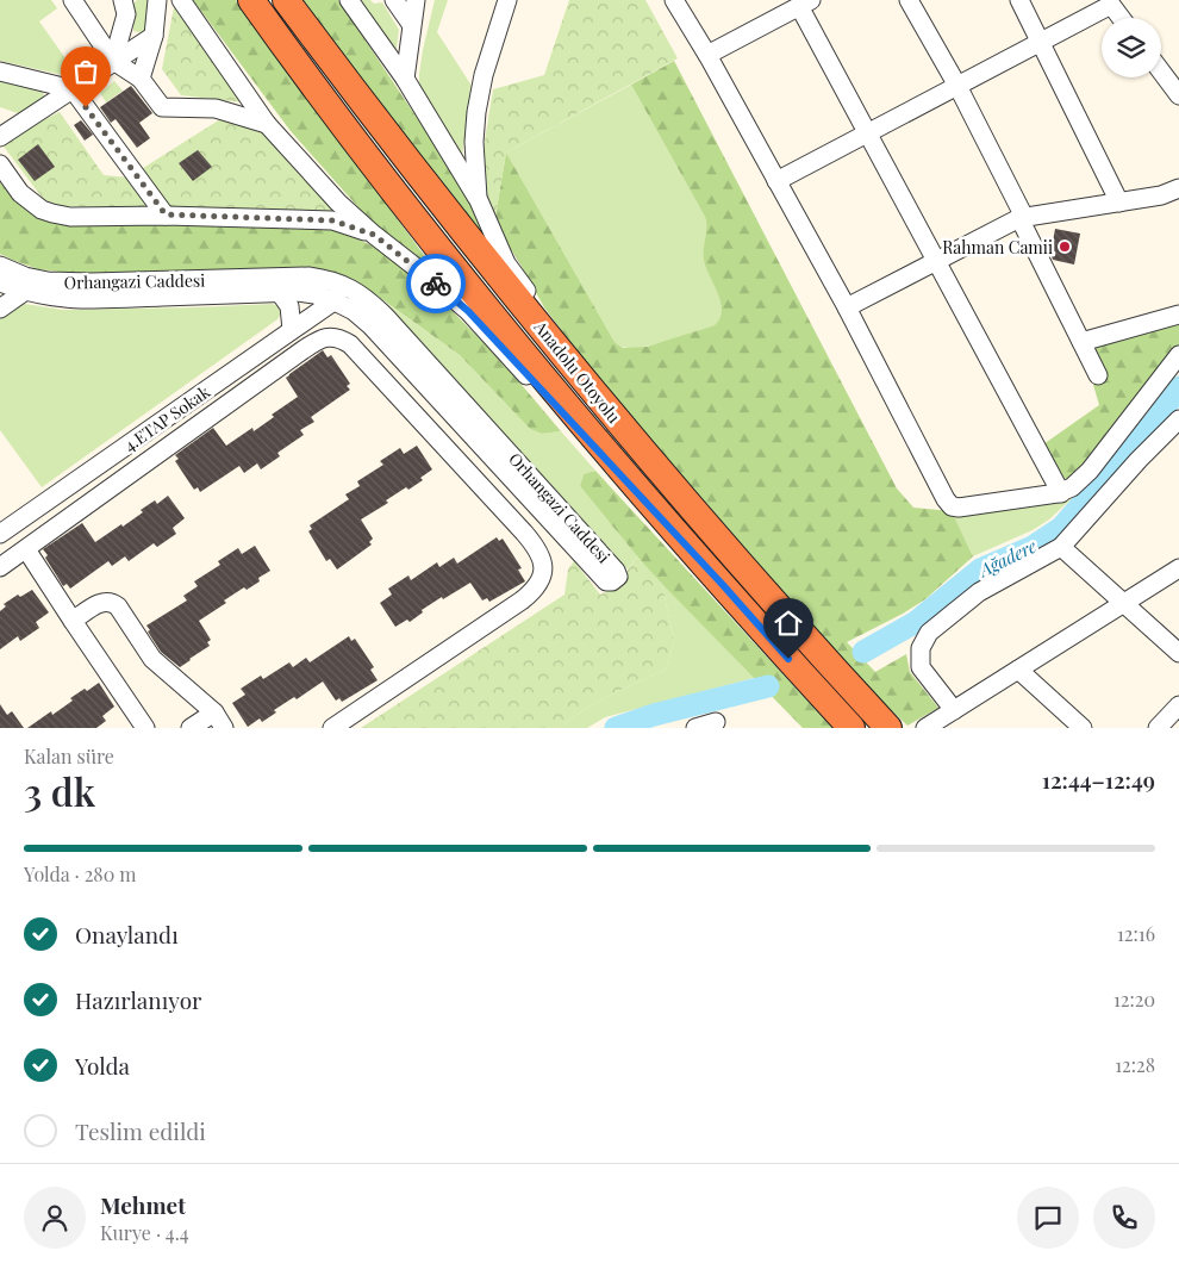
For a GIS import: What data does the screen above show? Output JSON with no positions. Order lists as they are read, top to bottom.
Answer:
{
  "streets": {
    "highway": ["Anadolu Otoyolu"],
    "street": ["Orhangazi Caddesi", "4.ETAP Sokak"]
  },
  "crossings": [
    ["Orhangazi Caddesi", "4.ETAP Sokak"]
  ],
  "water": ["Ağadere"],
  "places": ["Rahman Camii"],
  "page": {
    "heading": ["3 dk", "Kalan süre", "12:44–12:49"],
    "panel": ["Mehmet", "Kurye · 4.4"],
    "bar": "Yolda · 280 m",
    "list": [
      ["Onaylandı", "12:16"],
      ["Hazırlanıyor", "12:20"],
      ["Yolda", "12:28"],
      "Teslim edildi"
    ]
  }
}
